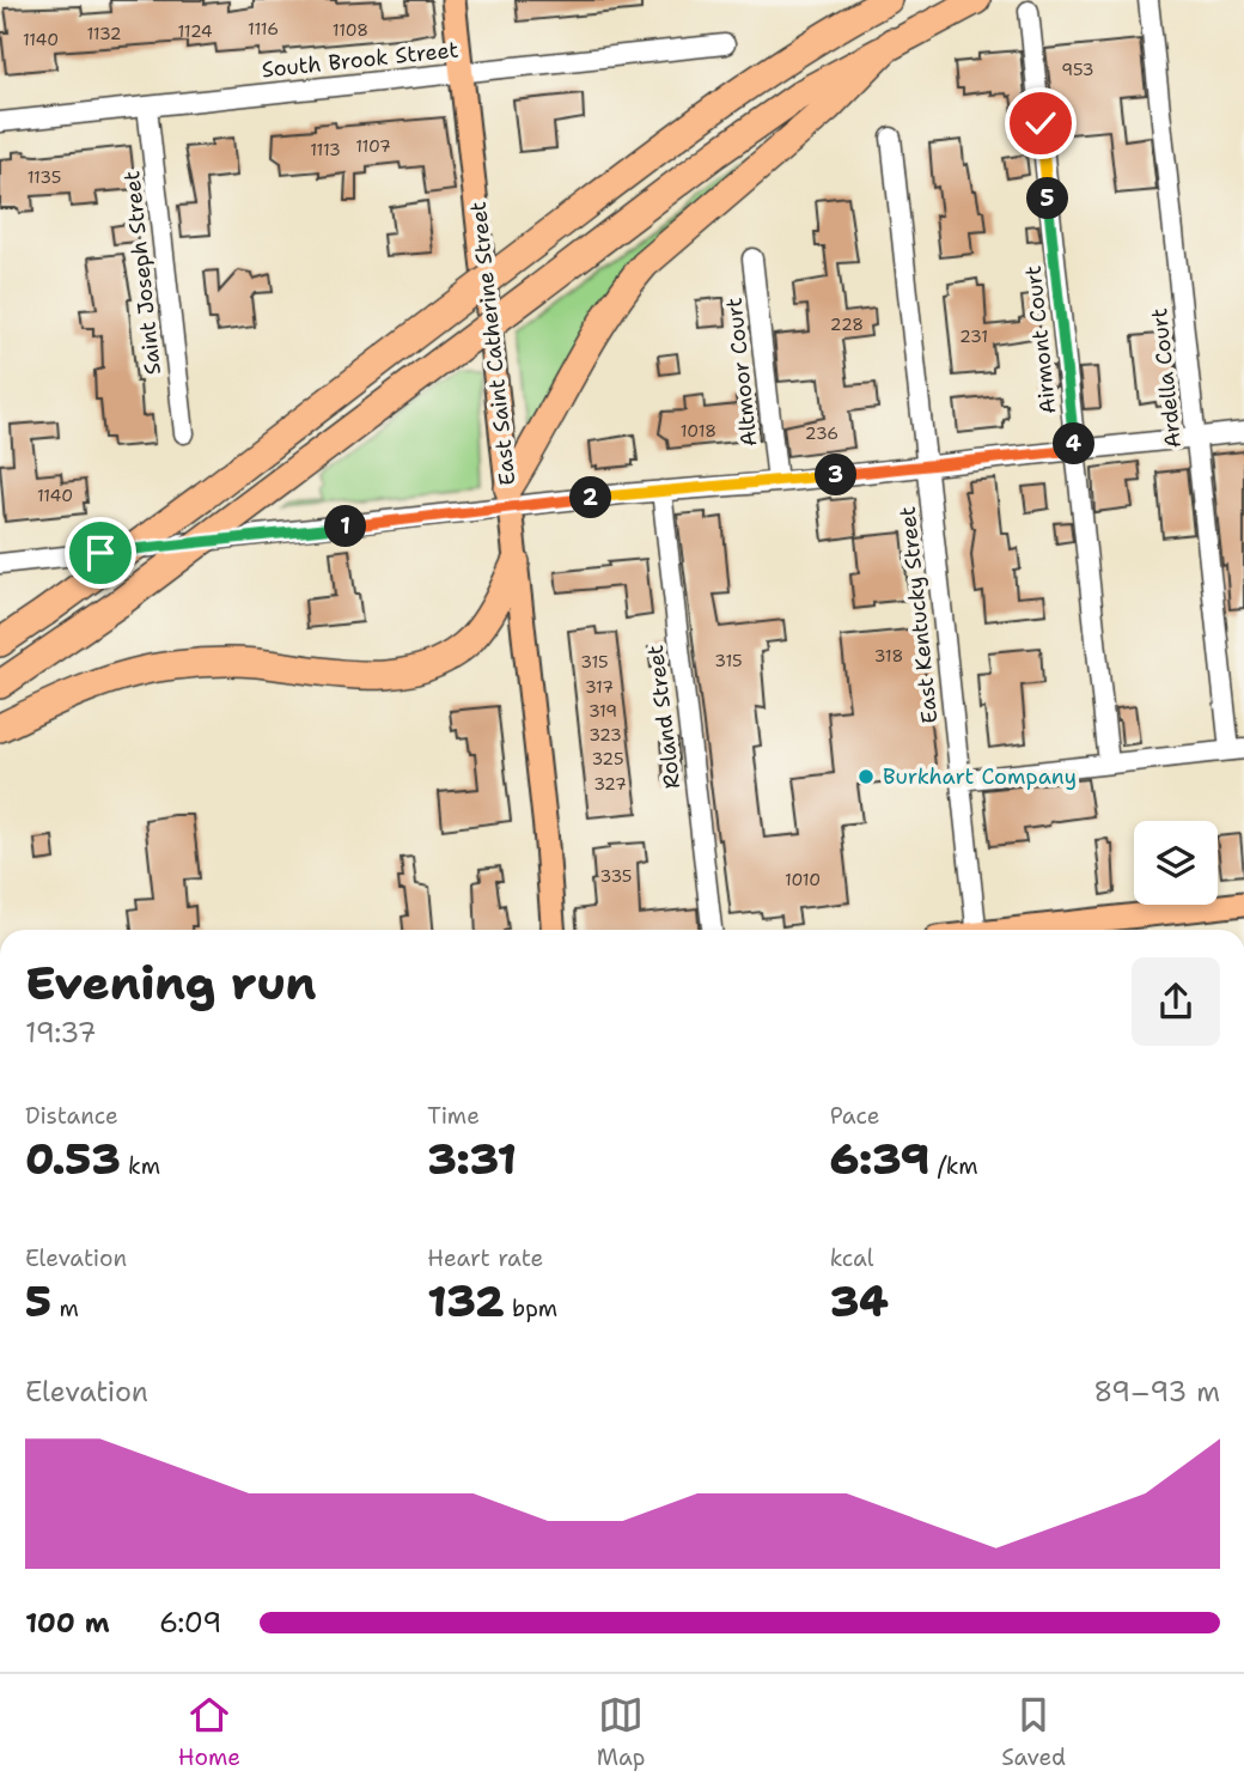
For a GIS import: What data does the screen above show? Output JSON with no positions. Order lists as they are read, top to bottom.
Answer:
{
  "streets": {
    "main road": ["East Saint Catherine Street"],
    "street": [
      "South Brook Street",
      "Saint Joseph Street",
      "Airmont Court",
      "Altmoor Court",
      "Ardella Court",
      "East Kentucky Street",
      "Roland Street"
    ]
  },
  "crossings": [
    ["South Brook Street", "Saint Joseph Street"],
    ["South Brook Street", "East Saint Catherine Street"]
  ],
  "places": ["Burkhart Company"],
  "house_numbers": [
    "1116",
    "1108",
    "1124",
    "1132",
    "1140",
    "953",
    "1107",
    "1113",
    "1135",
    "228",
    "231",
    "1018",
    "236",
    "1140",
    "318",
    "315",
    "315",
    "317",
    "319",
    "323",
    "325",
    "327",
    "335",
    "1010"
  ],
  "page": {
    "pins": [
      "5",
      "4",
      "3",
      "2",
      "1"
    ],
    "heading": ["Evening run", "19:37"],
    "stats": [
      ["Distance", "0.53 km"],
      ["Time", "3:31"],
      ["Pace", "6:39 /km"],
      ["Elevation", "5 m"],
      ["Heart rate", "132 bpm"],
      ["kcal", "34"]
    ],
    "chart": ["Elevation", "89–93 m"],
    "list": [
      {
        "name": "100 m",
        "note": "6:09"
      }
    ],
    "tabs": ["Home", "Map", "Saved"]
  }
}
